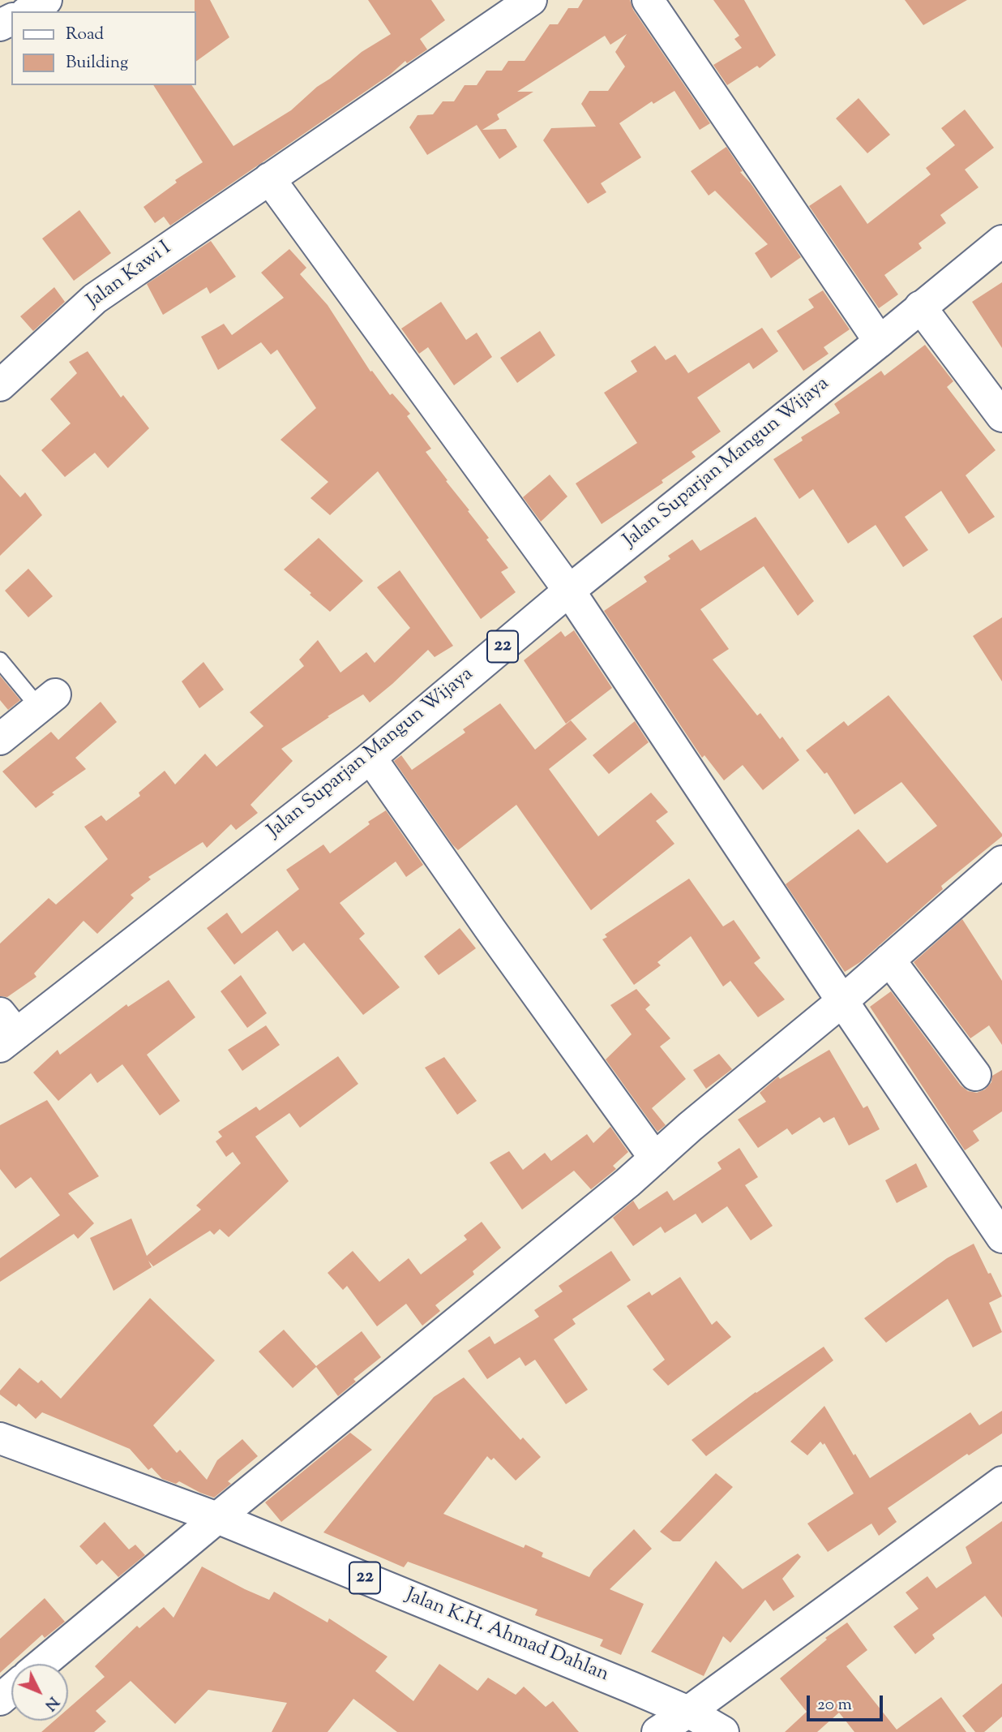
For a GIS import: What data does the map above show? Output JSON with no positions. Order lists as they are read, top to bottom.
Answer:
{
  "streets": {
    "main road": [
      "Jalan Kawi I",
      "Jalan Suparjan Mangun Wijaya",
      "22",
      "Jalan K.H. Ahmad Dahlan"
    ]
  },
  "legend": ["Road", "Building"],
  "scale_bar": "20 m",
  "north": "bottom right"
}
